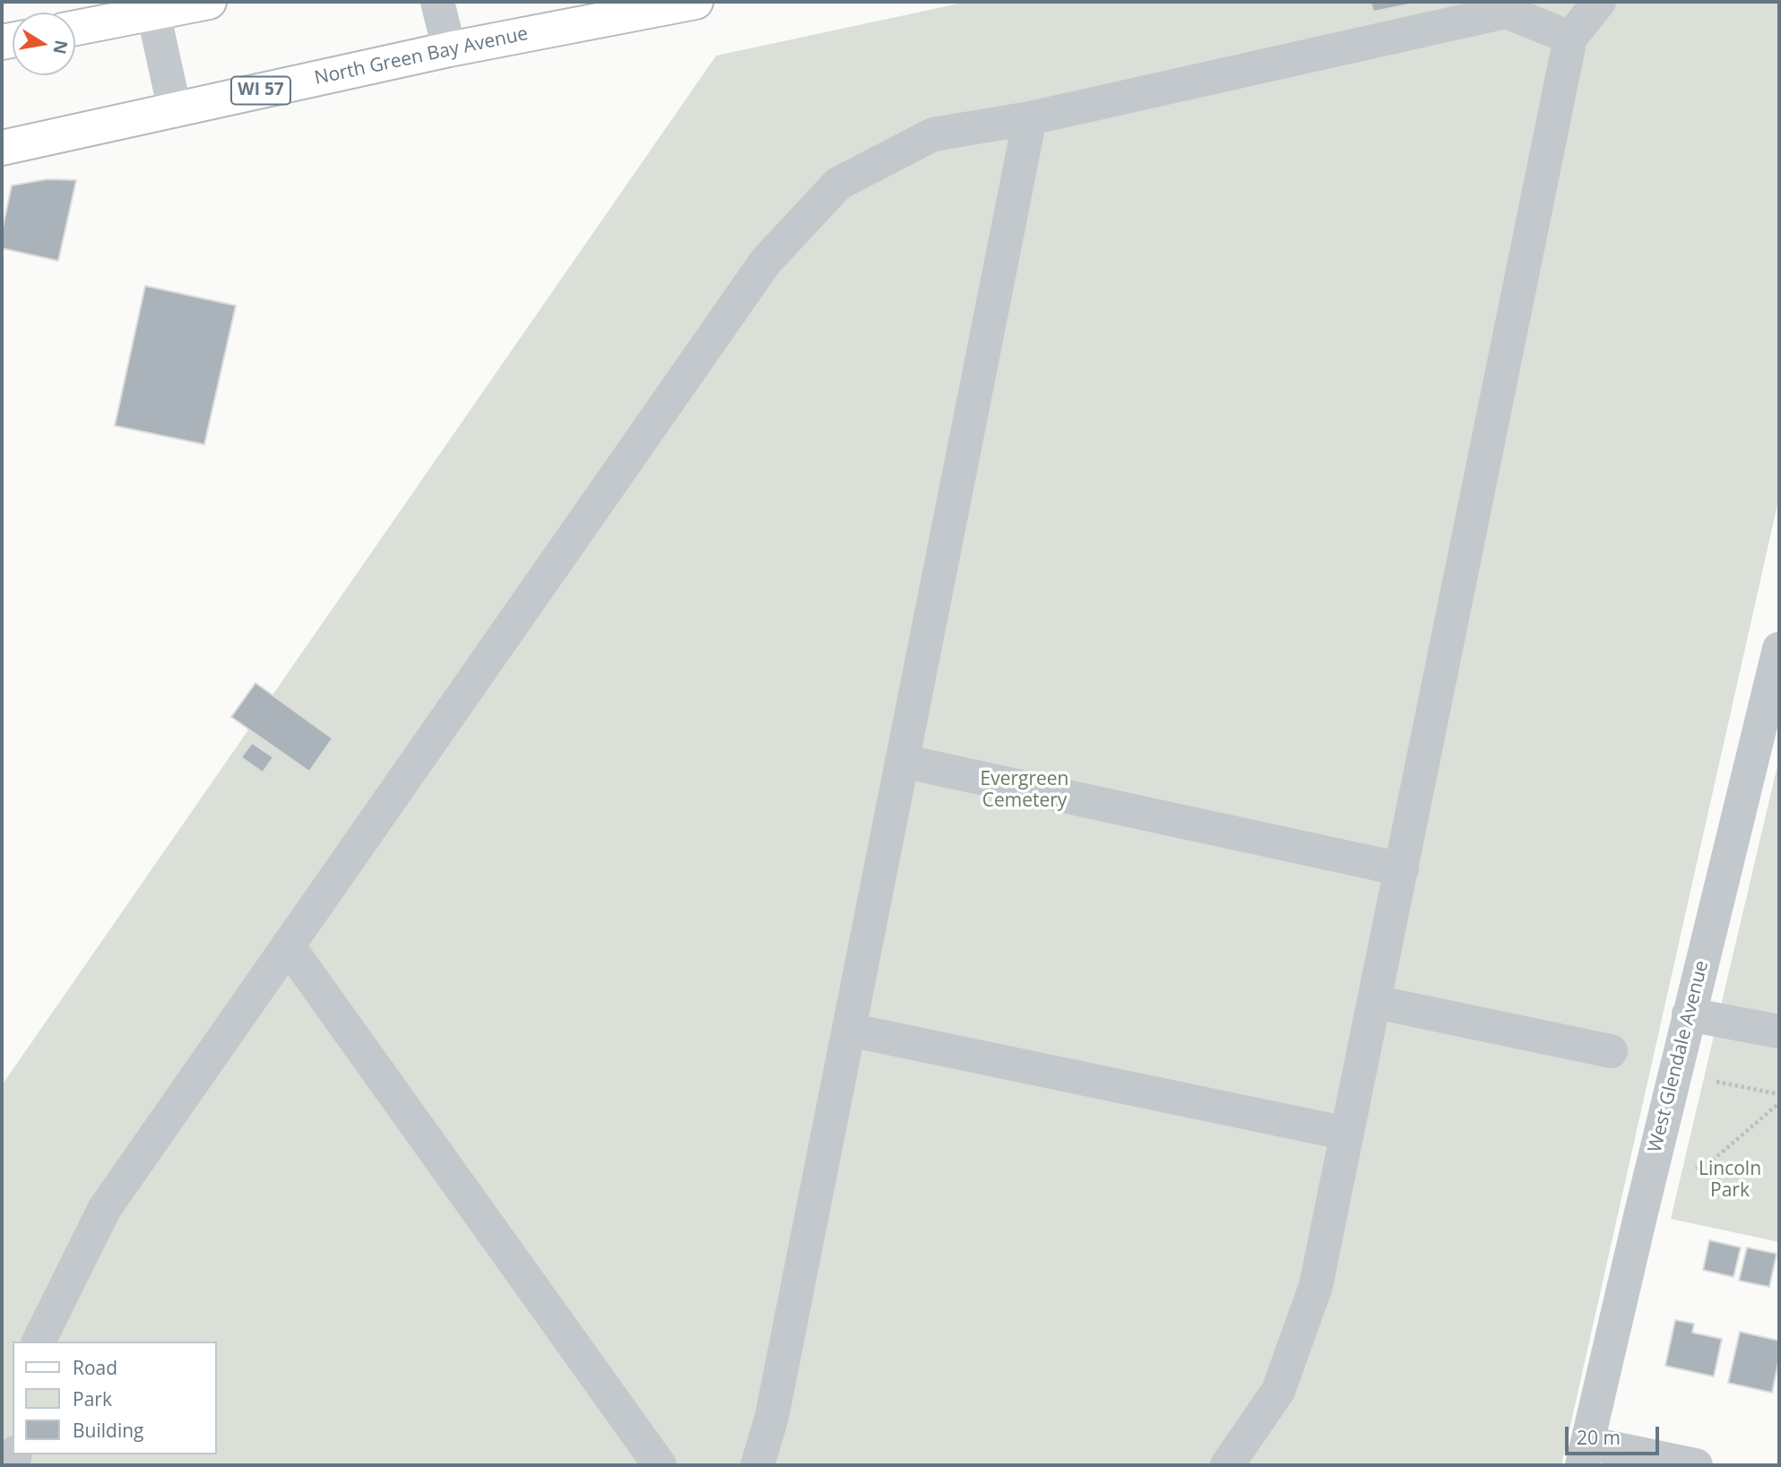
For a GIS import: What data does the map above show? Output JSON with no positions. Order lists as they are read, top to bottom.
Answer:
{
  "streets": {
    "main road": ["North Green Bay Avenue", "WI 57"],
    "street": ["West Glendale Avenue"]
  },
  "parks": ["Evergreen Cemetery", "Lincoln Park"],
  "legend": ["Road", "Park", "Building"],
  "scale_bar": "20 m",
  "north": "right"
}
